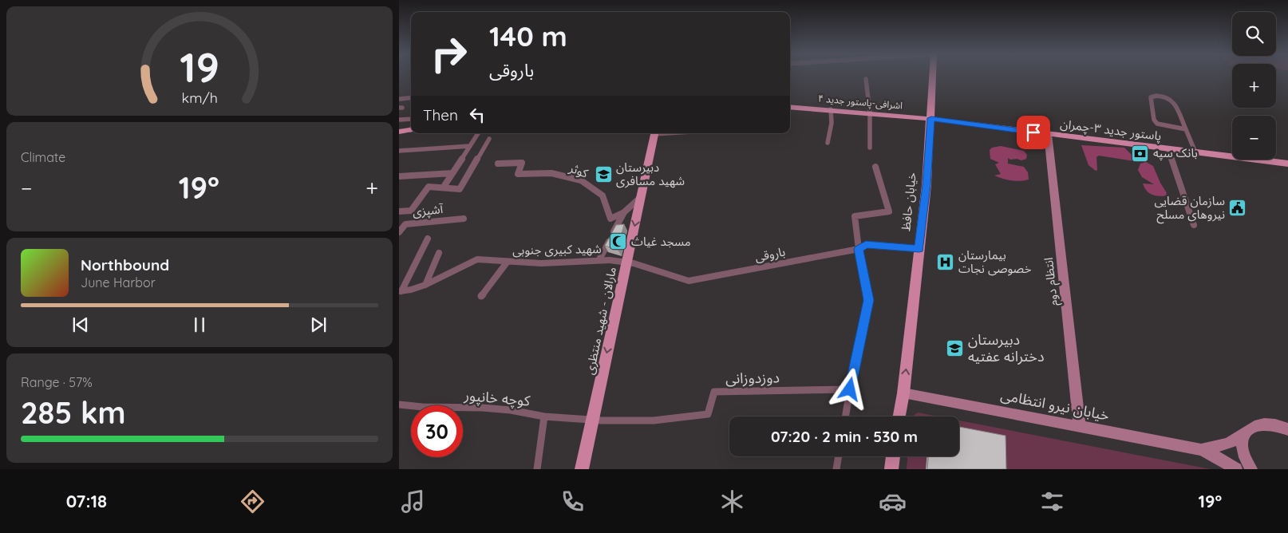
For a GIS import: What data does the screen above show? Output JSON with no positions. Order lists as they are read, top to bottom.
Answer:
{
  "streets": {
    "main road": [
      "اشرافی-پاستور جدید ۴",
      "پاستور جدید ۳-چمران",
      "خیابان حافظ",
      "مارالان - شهید منتظری"
    ],
    "street": [
      "کوثر",
      "آشپزی",
      "شهید کبیری جنوبی",
      "باروقی",
      "انتظام دوم",
      "دوزدوزانی",
      "کوچه خانپور",
      "خیابان نیرو انتظامی"
    ]
  },
  "crossings": [
    ["اشرافی-پاستور جدید ۴", "پاستور جدید ۳-چمران"],
    ["اشرافی-پاستور جدید ۴", "خیابان حافظ"],
    ["پاستور جدید ۳-چمران", "خیابان حافظ"],
    ["پاستور جدید ۳-چمران", "انتظام دوم"],
    ["خیابان حافظ", "باروقی"],
    ["خیابان حافظ", "خیابان نیرو انتظامی"],
    ["شهید کبیری جنوبی", "باروقی"],
    ["شهید کبیری جنوبی", "مارالان - شهید منتظری"],
    ["باروقی", "مارالان - شهید منتظری"],
    ["انتظام دوم", "خیابان نیرو انتظامی"],
    ["مارالان - شهید منتظری", "دوزدوزانی"],
    ["مارالان - شهید منتظری", "کوچه خانپور"],
    ["دوزدوزانی", "کوچه خانپور"]
  ],
  "one_way": ["خیابان حافظ", "مارالان - شهید منتظری"],
  "places": {
    "bank": ["بانک سپه"],
    "school or university": ["دبیرستان شهید مسافری", "دبیرستان دخترانه عفتیه"],
    "public building": ["سازمان قضایی نیروهای مسلح"],
    "mosque": ["مسجد غیاث"],
    "hospital": ["بیمارستان خصوصی نجات"]
  },
  "page": {
    "map_buttons": ["+", "−"],
    "turn": ["140 m", "باروقی"],
    "then": "Then",
    "tile": [
      "Climate",
      ["Range · 57%", "285 km"]
    ],
    "heat": ["−", "19°", "+"],
    "song": ["Northbound", "June Harbor"],
    "limit": "30",
    "trip": "07:20 · 2 min · 530 m",
    "tabs": ["07:18", "19°"],
    "gauge": ["19", "km/h"]
  }
}
